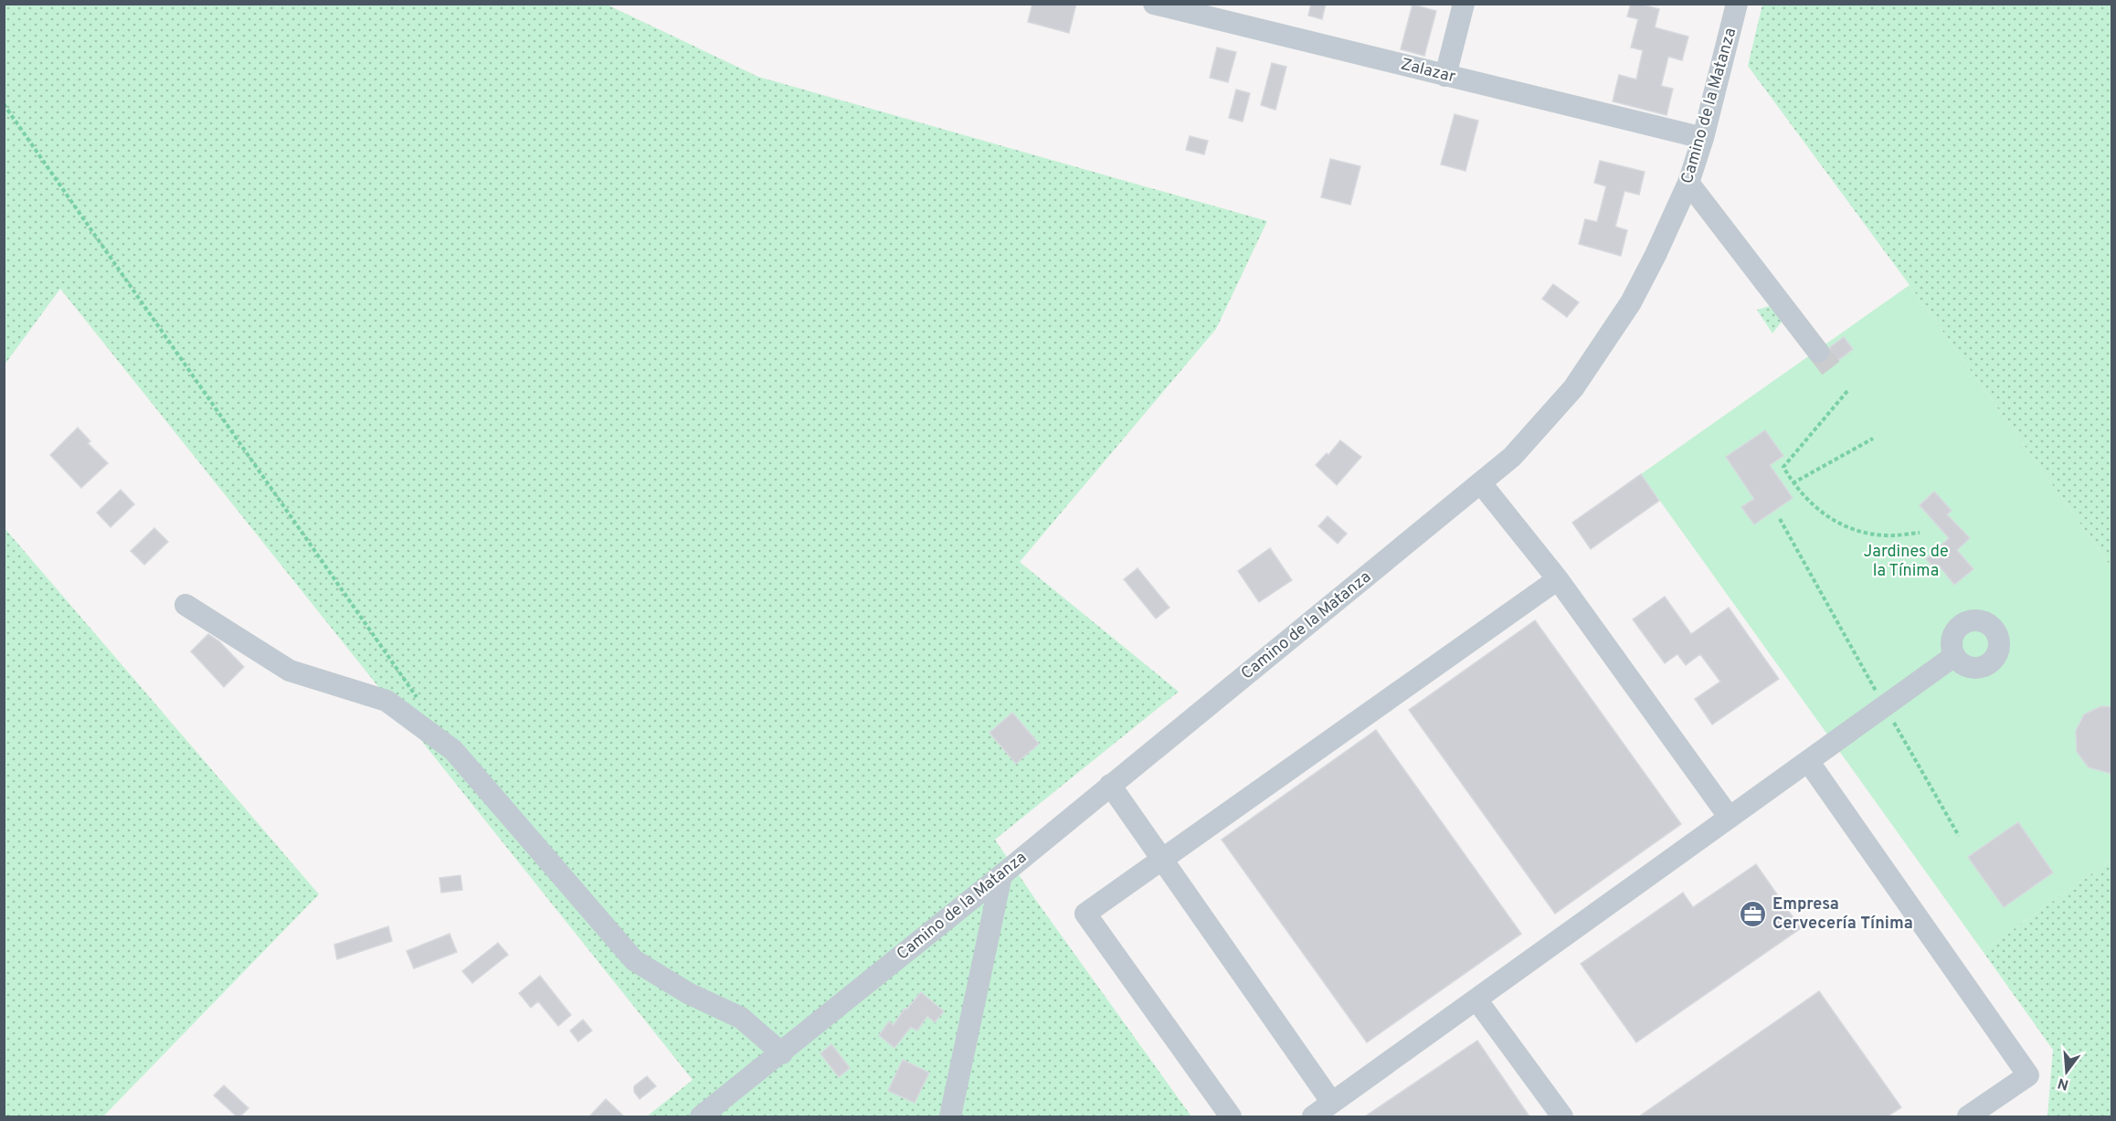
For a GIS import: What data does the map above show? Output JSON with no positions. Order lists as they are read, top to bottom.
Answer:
{
  "streets": {
    "street": ["Zalazar", "Camino de la Matanza"]
  },
  "crossings": [
    ["Zalazar", "Camino de la Matanza"]
  ],
  "parks": ["Jardines de la Tínima"],
  "places": {
    "office": ["Empresa Cervecería Tínima"]
  },
  "north": "bottom"
}
